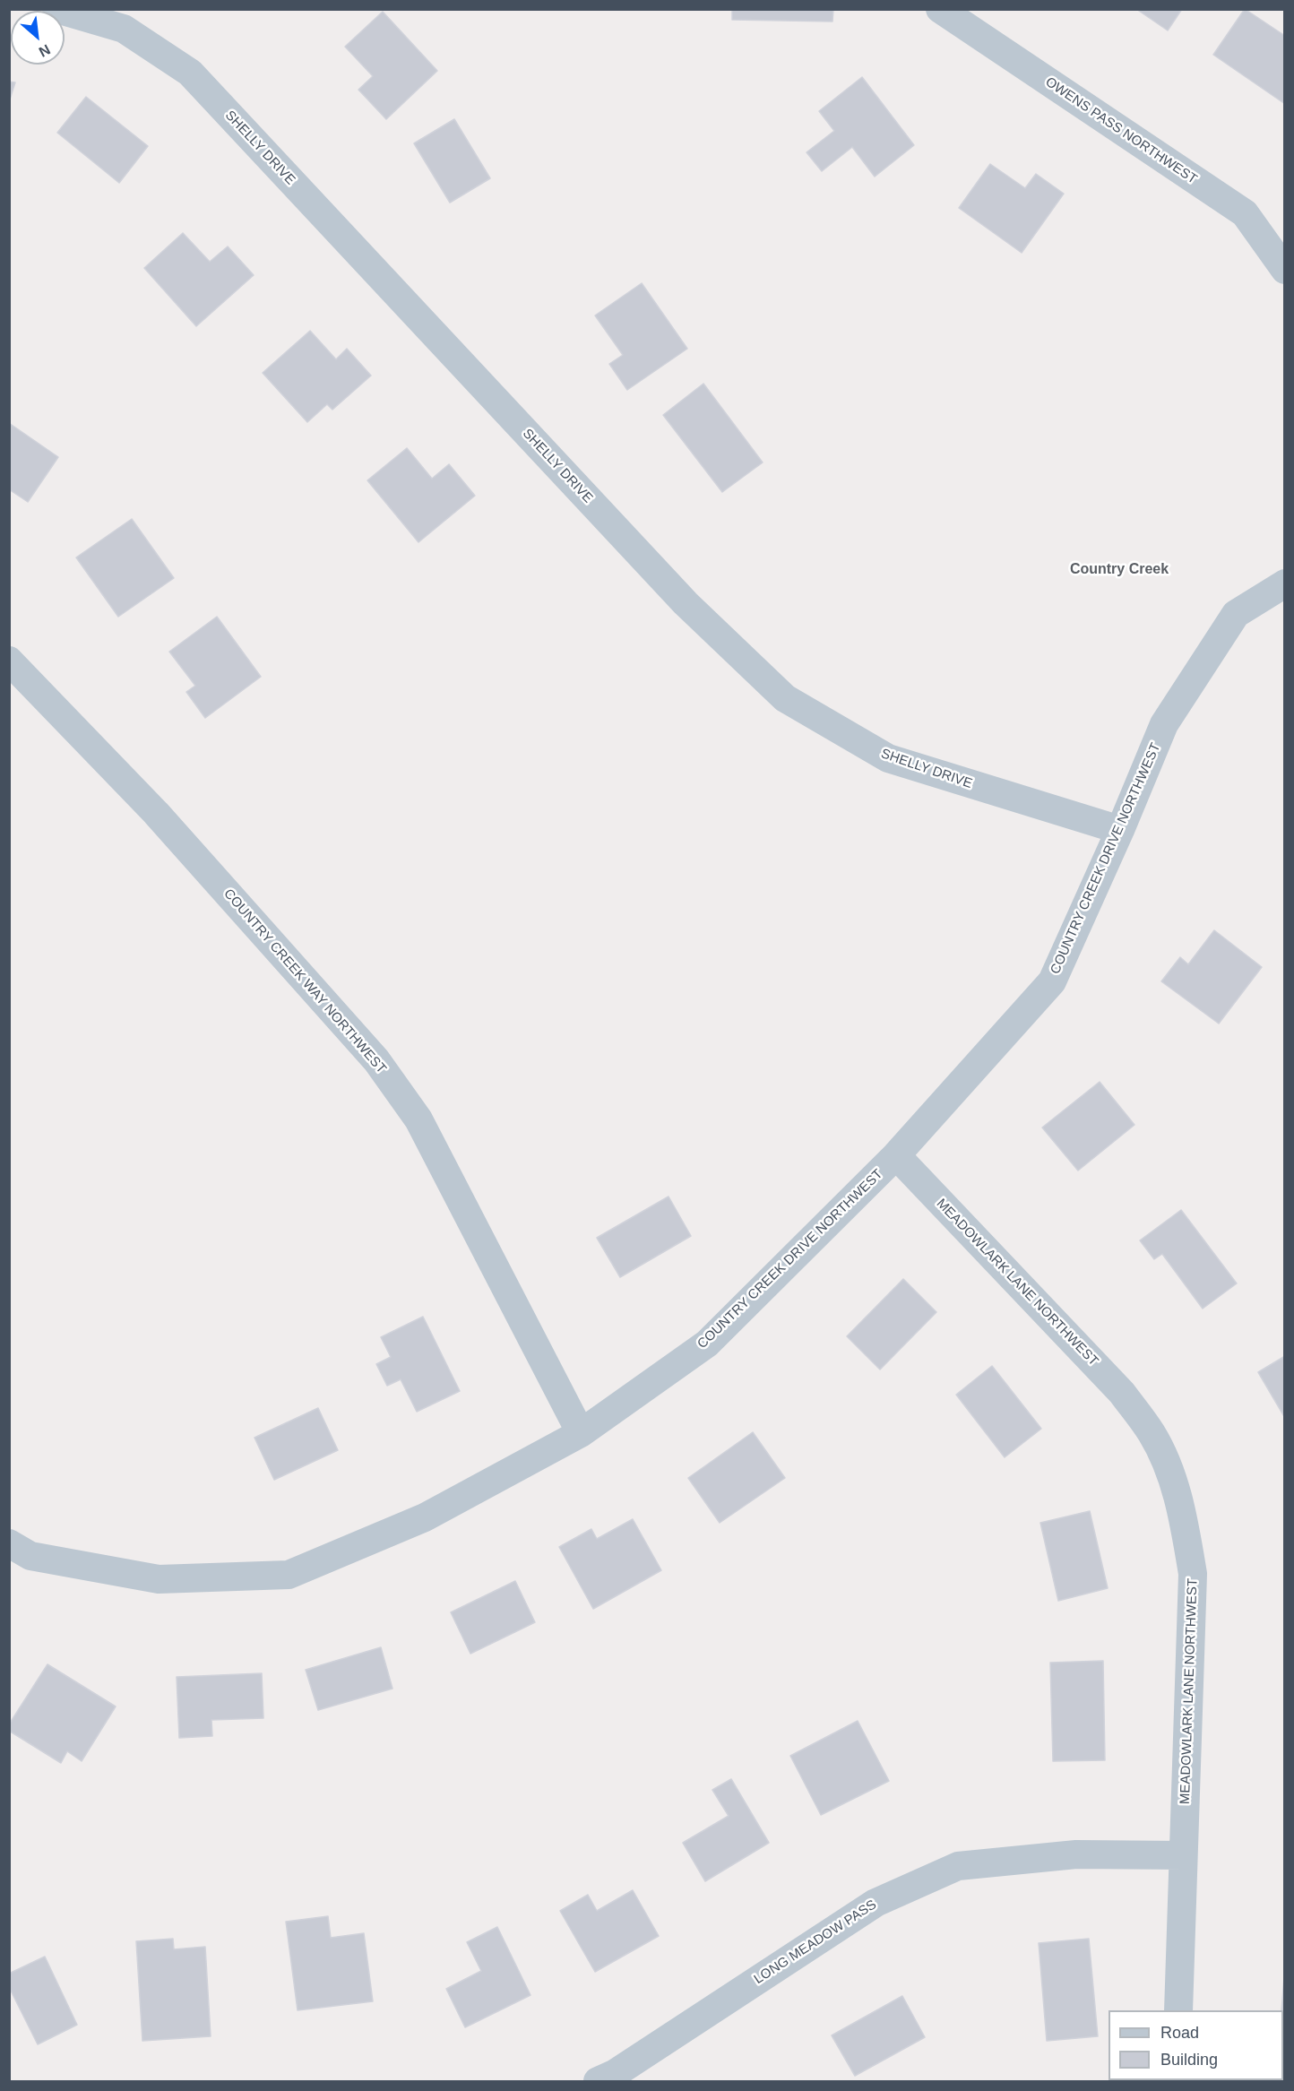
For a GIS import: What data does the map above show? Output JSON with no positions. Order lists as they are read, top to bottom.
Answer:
{
  "streets": {
    "street": [
      "OWENS PASS NORTHWEST",
      "SHELLY DRIVE",
      "COUNTRY CREEK DRIVE NORTHWEST",
      "COUNTRY CREEK WAY NORTHWEST",
      "MEADOWLARK LANE NORTHWEST",
      "LONG MEADOW PASS"
    ]
  },
  "crossings": [
    ["SHELLY DRIVE", "COUNTRY CREEK DRIVE NORTHWEST"],
    ["COUNTRY CREEK DRIVE NORTHWEST", "COUNTRY CREEK WAY NORTHWEST"],
    ["COUNTRY CREEK DRIVE NORTHWEST", "MEADOWLARK LANE NORTHWEST"],
    ["MEADOWLARK LANE NORTHWEST", "LONG MEADOW PASS"]
  ],
  "districts": ["Country Creek"],
  "legend": ["Road", "Building"],
  "north": "bottom right"
}
